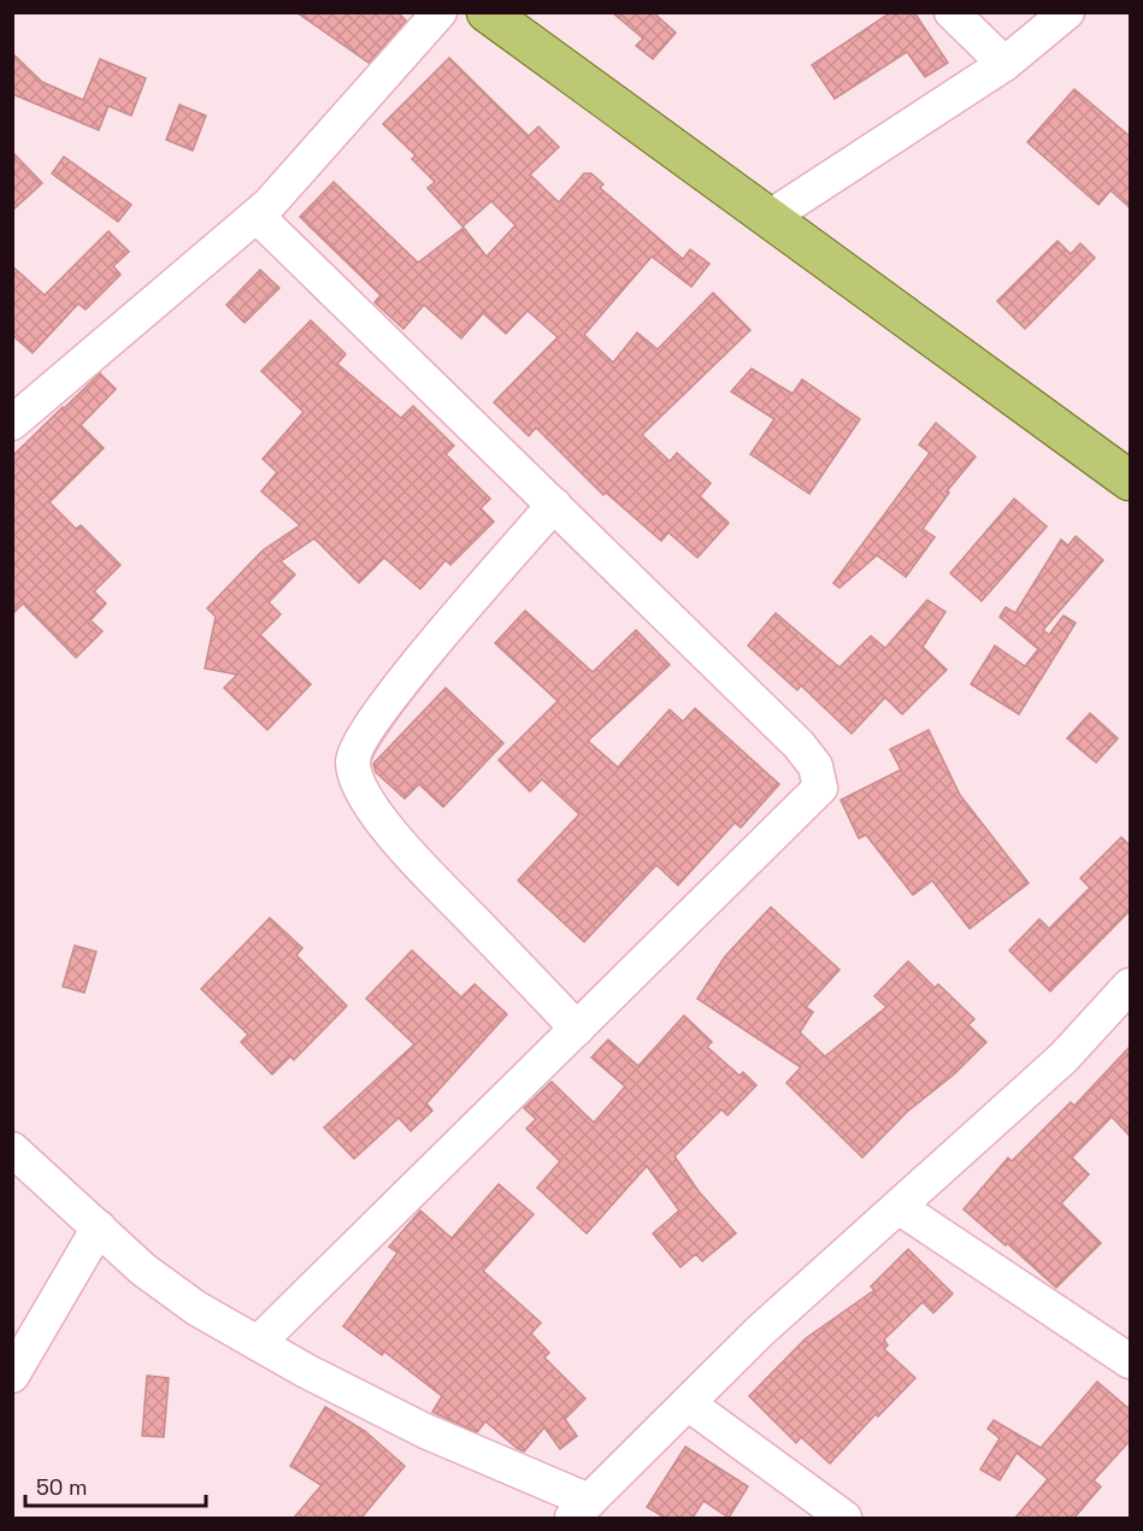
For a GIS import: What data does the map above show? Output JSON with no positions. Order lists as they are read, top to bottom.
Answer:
{
  "scale_bar": "50 m"
}
